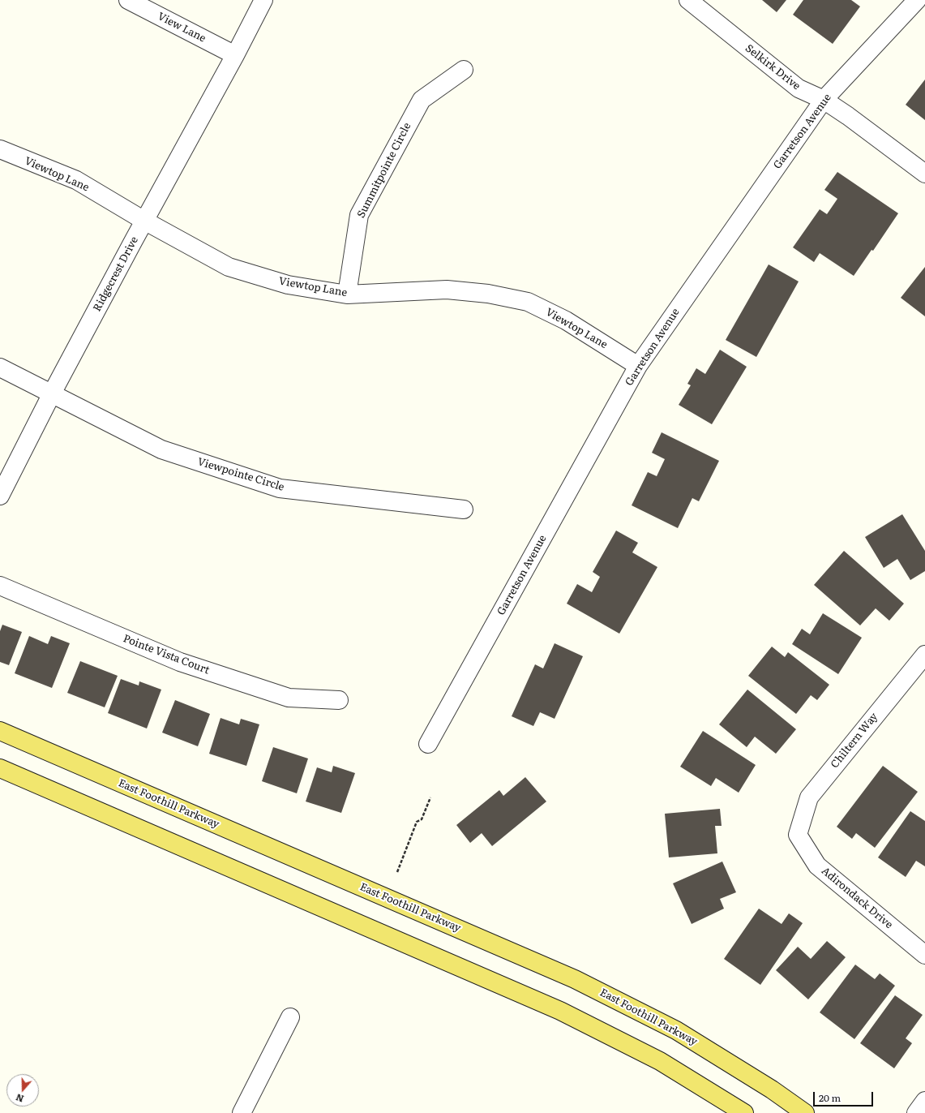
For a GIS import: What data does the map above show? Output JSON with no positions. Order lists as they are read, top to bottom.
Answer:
{
  "streets": {
    "main road": ["East Foothill Parkway"],
    "street": [
      "View Lane",
      "Selkirk Drive",
      "Garretson Avenue",
      "Summitpointe Circle",
      "Viewtop Lane",
      "Ridgecrest Drive",
      "Viewpointe Circle",
      "Pointe Vista Court",
      "Chiltern Way",
      "Adirondack Drive"
    ]
  },
  "crossings": [
    ["View Lane", "Ridgecrest Drive"],
    ["Selkirk Drive", "Garretson Avenue"],
    ["Garretson Avenue", "Viewtop Lane"],
    ["Summitpointe Circle", "Viewtop Lane"],
    ["Viewtop Lane", "Ridgecrest Drive"],
    ["Ridgecrest Drive", "Viewpointe Circle"],
    ["Chiltern Way", "Adirondack Drive"]
  ],
  "scale_bar": "20 m",
  "north": "bottom"
}
